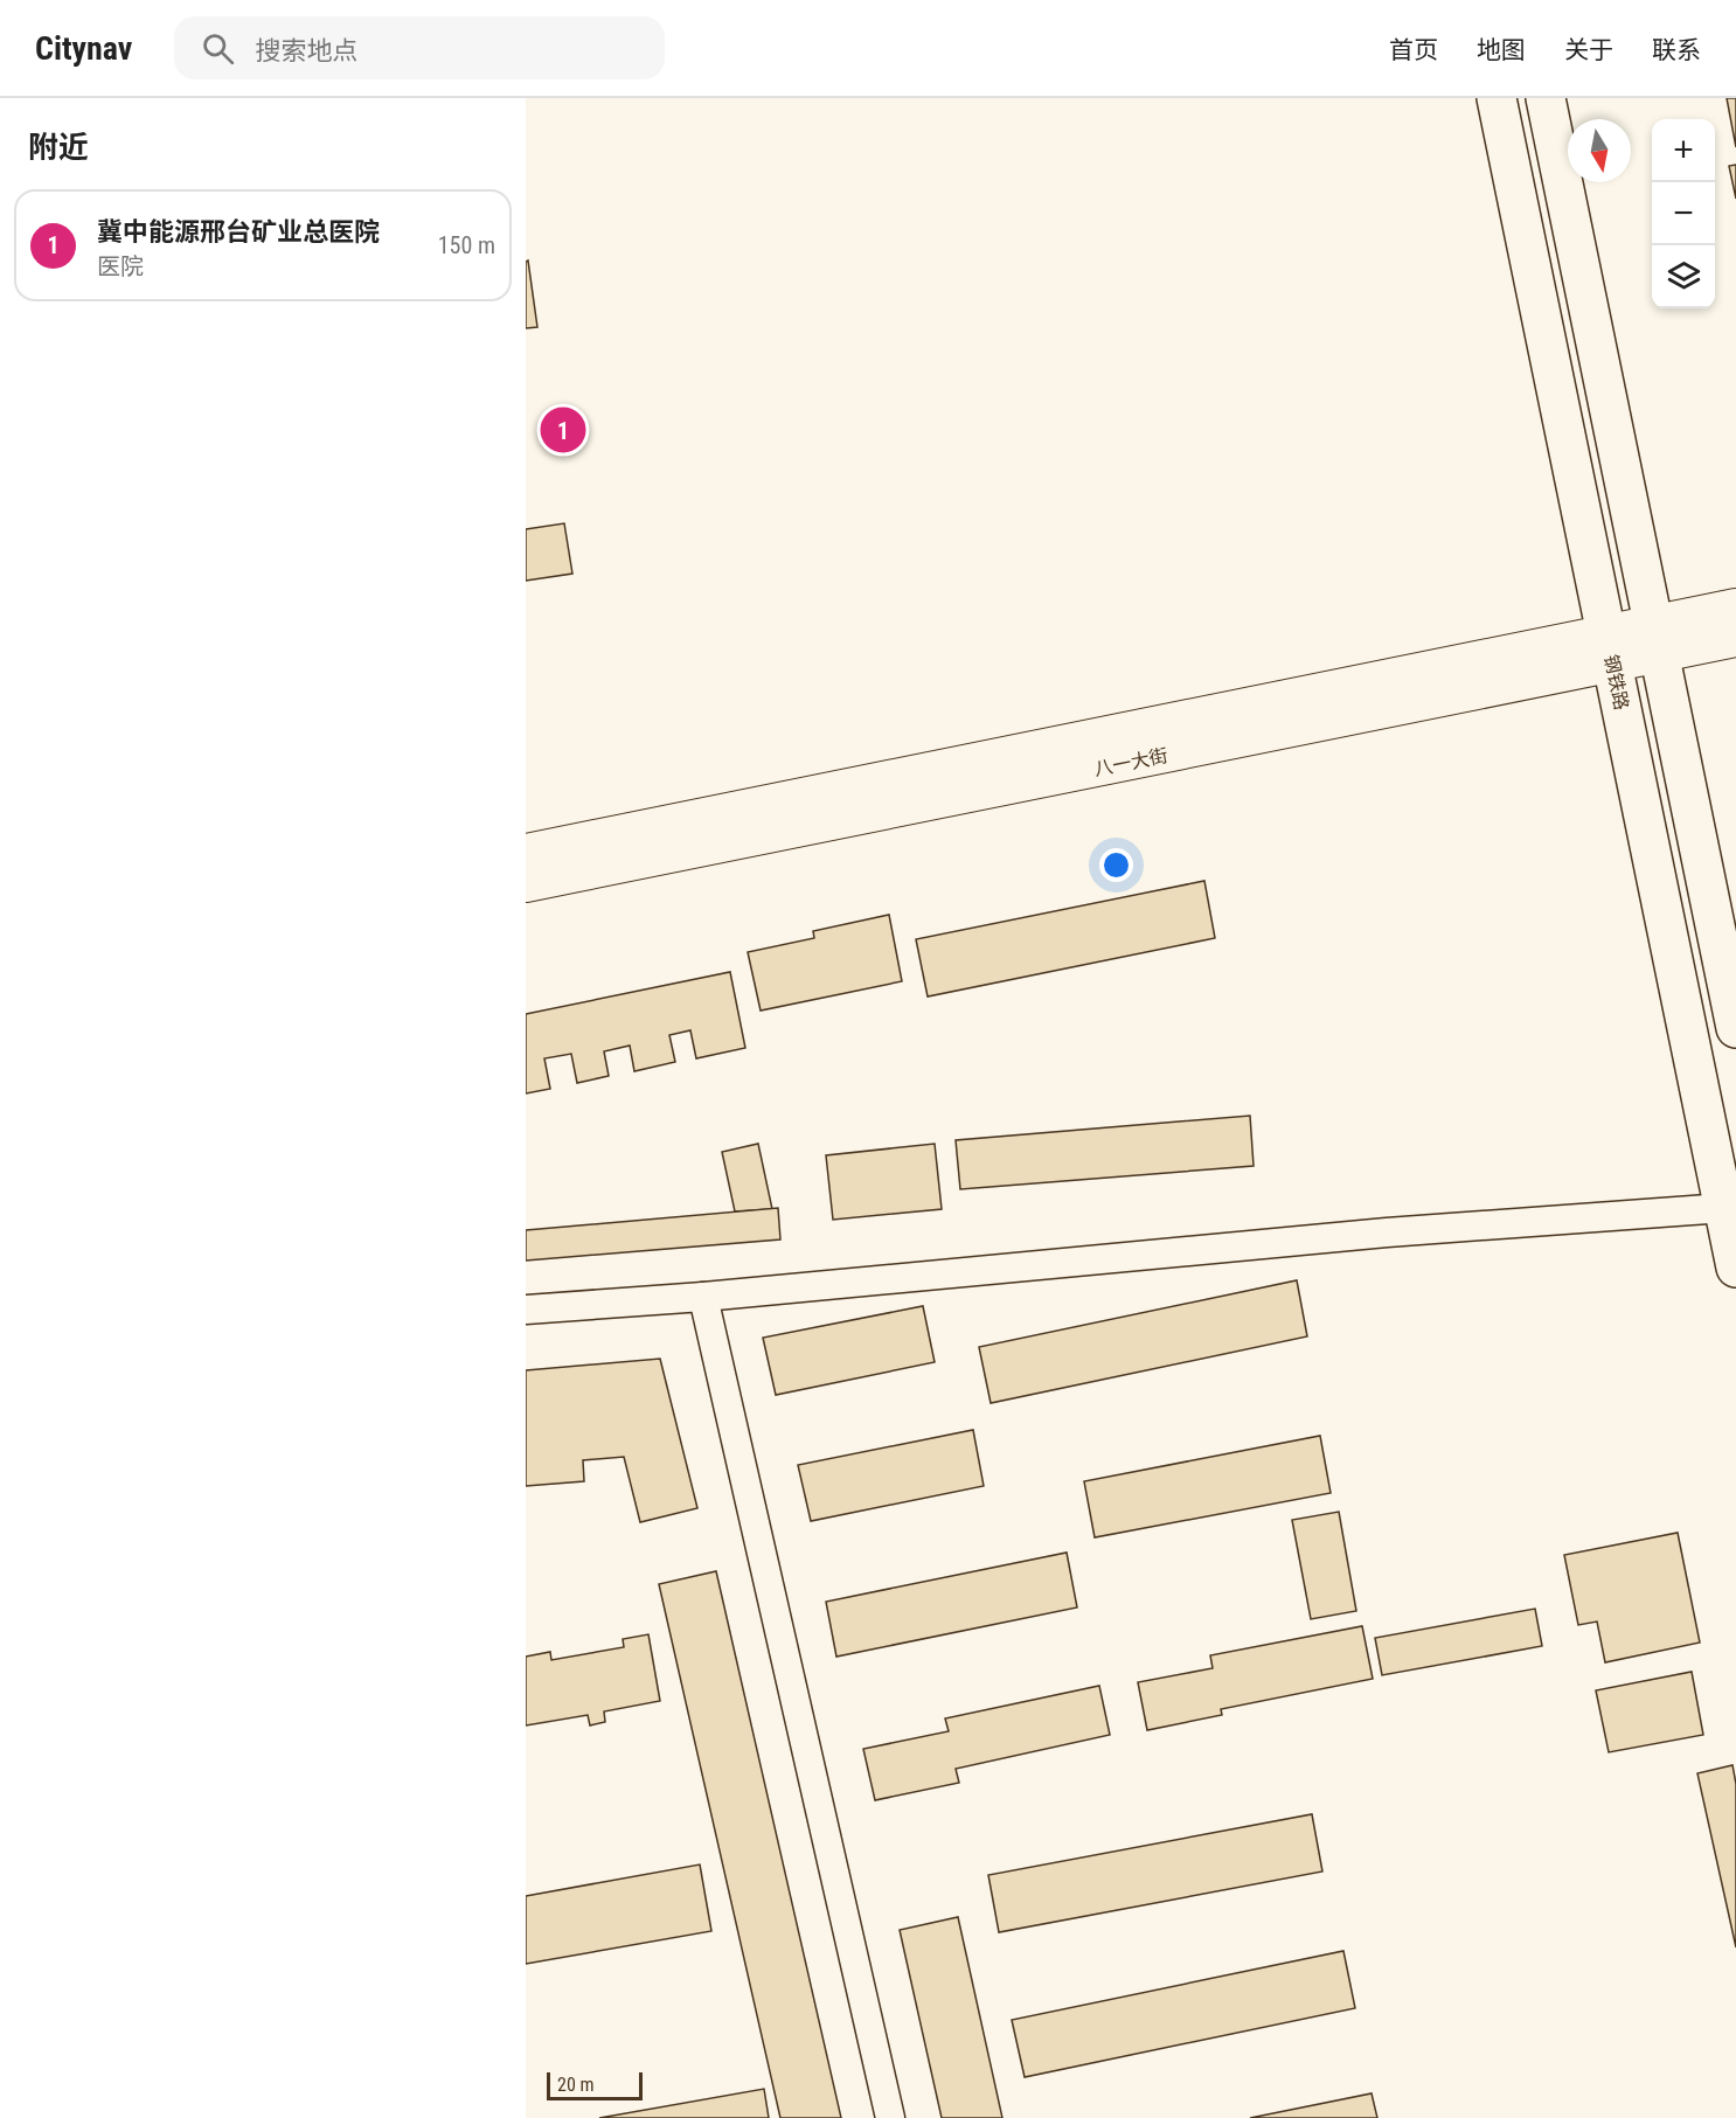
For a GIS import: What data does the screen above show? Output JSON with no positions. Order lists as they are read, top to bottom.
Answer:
{
  "streets": {
    "main road": ["钢铁路"],
    "street": ["八一大街"]
  },
  "crossings": [
    ["钢铁路", "八一大街"]
  ],
  "scale_bar": "20 m",
  "north": "bottom",
  "page": {
    "header": "Citynav",
    "search": "搜索地点",
    "nav": [
      "首页",
      "地图",
      "关于",
      "联系"
    ],
    "heading": "附近",
    "map_buttons": ["+", "−"],
    "list": [
      {
        "mark": "1",
        "name": "冀中能源邢台矿业总医院",
        "note": "医院",
        "value": "150 m"
      }
    ],
    "pins": "1",
    "scale": "20 m"
  }
}
